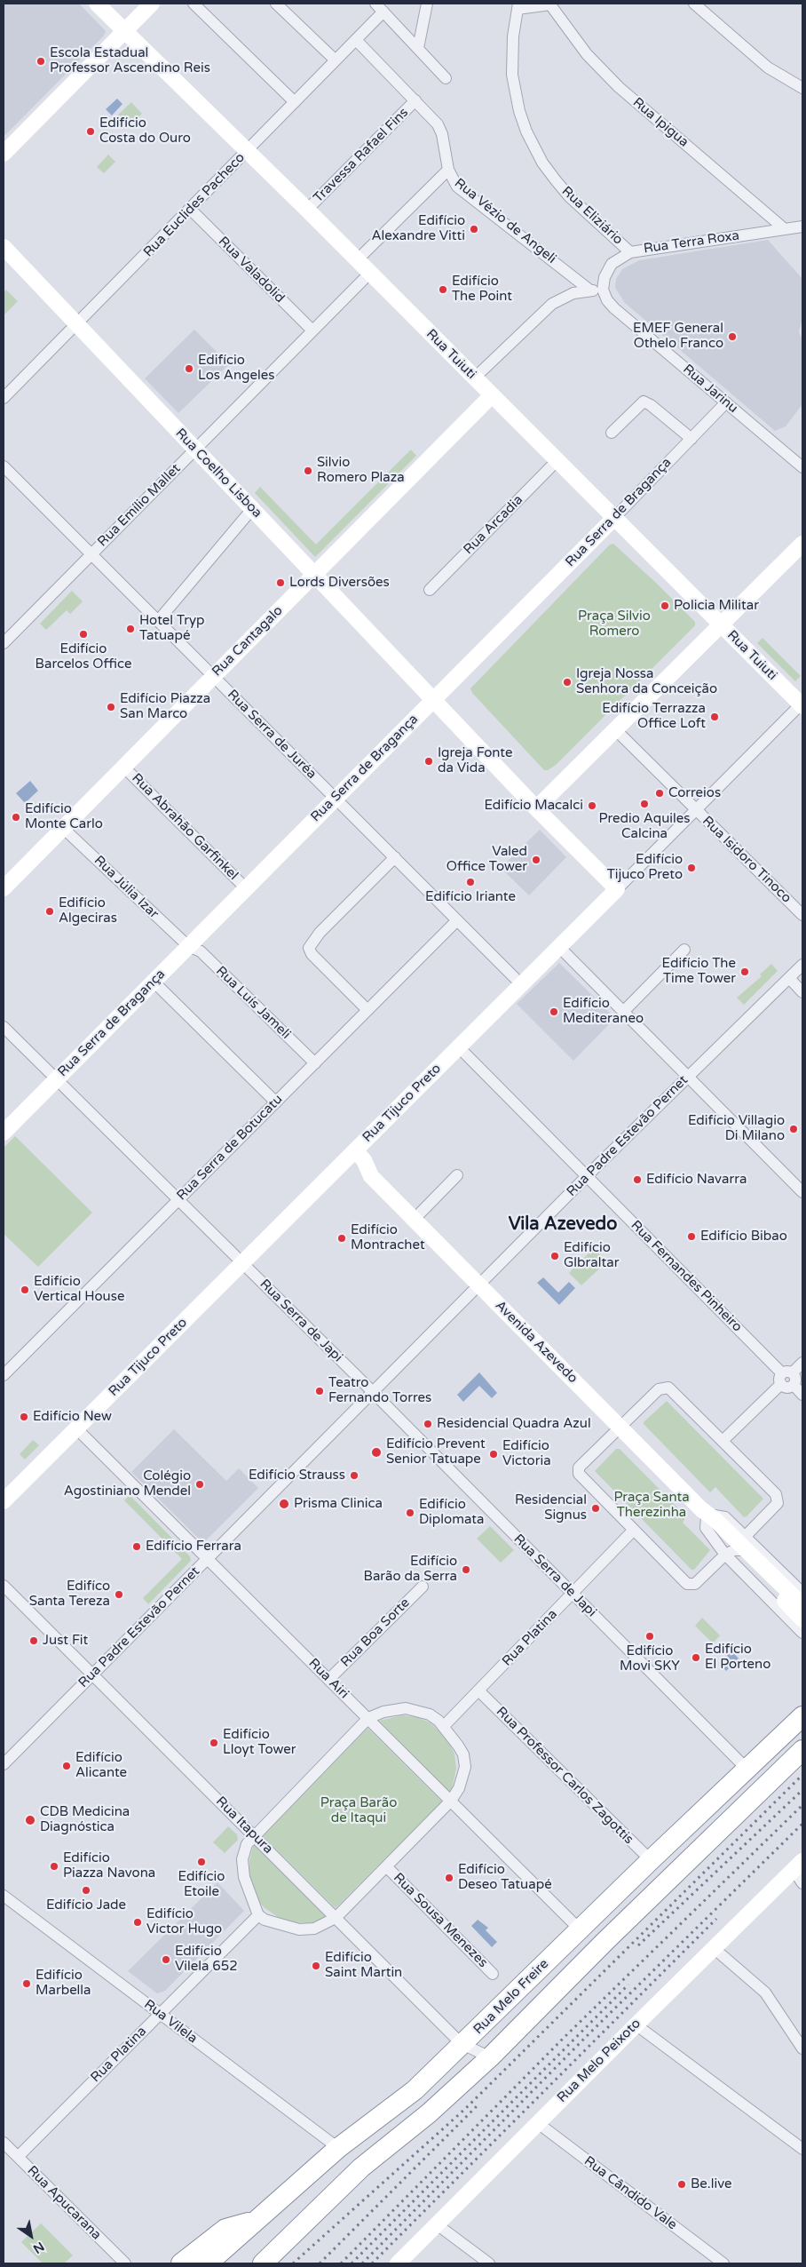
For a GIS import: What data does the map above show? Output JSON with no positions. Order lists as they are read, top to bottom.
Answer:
{
  "streets": {
    "highway": ["Rua Melo Freire"],
    "street": [
      "Rua Ipigua",
      "Travessa Rafael Fins",
      "Rua Euclides Pacheco",
      "Rua Eliziário",
      "Rua Vézio de Angeli",
      "Rua Terra Roxa",
      "Rua Valadolid",
      "Rua Tuiuti",
      "Rua Jarinu",
      "Rua Coelho Lisboa",
      "Rua Emílio Mallet",
      "Rua Serra de Bragança",
      "Rua Arcadia",
      "Rua Cantagalo",
      "Rua Serra de Juréa",
      "Rua Abrahão Garfinkel",
      "Rua Isidoro Tinoco",
      "Rua Júlia Izar",
      "Rua Luís Jameli",
      "Rua Tijuco Preto",
      "Rua Padre Estevão Pernet",
      "Rua Serra de Botucatu",
      "Rua Fernandes Pinheiro",
      "Rua Serra de Japi",
      "Avenida Azevedo",
      "Rua Boa Sorte",
      "Rua Platina",
      "Rua Airi",
      "Rua Professor Carlos Zagottis",
      "Rua Itapura",
      "Rua Sousa Menezes",
      "Rua Vilela",
      "Rua Melo Peixoto",
      "Rua Cândido Vale",
      "Rua Apucarana"
    ]
  },
  "crossings": [
    ["Rua Ipigua", "Rua Terra Roxa"],
    ["Travessa Rafael Fins", "Rua Vézio de Angeli"],
    ["Travessa Rafael Fins", "Rua Tuiuti"],
    ["Rua Euclides Pacheco", "Rua Vézio de Angeli"],
    ["Rua Euclides Pacheco", "Rua Valadolid"],
    ["Rua Euclides Pacheco", "Rua Tuiuti"],
    ["Rua Euclides Pacheco", "Rua Coelho Lisboa"],
    ["Rua Eliziário", "Rua Terra Roxa"],
    ["Rua Terra Roxa", "Rua Jarinu"],
    ["Rua Valadolid", "Rua Emílio Mallet"],
    ["Rua Tuiuti", "Rua Emílio Mallet"],
    ["Rua Tuiuti", "Rua Serra de Bragança"],
    ["Rua Tuiuti", "Rua Arcadia"],
    ["Rua Tuiuti", "Rua Cantagalo"],
    ["Rua Tuiuti", "Rua Tijuco Preto"],
    ["Rua Jarinu", "Rua Serra de Bragança"],
    ["Rua Coelho Lisboa", "Rua Emílio Mallet"],
    ["Rua Coelho Lisboa", "Rua Serra de Bragança"],
    ["Rua Coelho Lisboa", "Rua Cantagalo"],
    ["Rua Emílio Mallet", "Rua Serra de Juréa"],
    ["Rua Serra de Bragança", "Rua Serra de Juréa"],
    ["Rua Serra de Bragança", "Rua Abrahão Garfinkel"],
    ["Rua Serra de Bragança", "Rua Júlia Izar"],
    ["Rua Serra de Bragança", "Rua Luís Jameli"],
    ["Rua Serra de Bragança", "Rua Serra de Japi"],
    ["Rua Cantagalo", "Rua Serra de Juréa"],
    ["Rua Cantagalo", "Rua Abrahão Garfinkel"],
    ["Rua Cantagalo", "Rua Júlia Izar"],
    ["Rua Serra de Juréa", "Rua Tijuco Preto"],
    ["Rua Serra de Juréa", "Rua Serra de Botucatu"],
    ["Rua Isidoro Tinoco", "Rua Tijuco Preto"],
    ["Rua Júlia Izar", "Rua Luís Jameli"],
    ["Rua Luís Jameli", "Rua Serra de Botucatu"],
    ["Rua Tijuco Preto", "Rua Fernandes Pinheiro"],
    ["Rua Tijuco Preto", "Rua Serra de Japi"],
    ["Rua Tijuco Preto", "Avenida Azevedo"],
    ["Rua Tijuco Preto", "Rua Airi"],
    ["Rua Padre Estevão Pernet", "Rua Fernandes Pinheiro"],
    ["Rua Padre Estevão Pernet", "Rua Serra de Japi"],
    ["Rua Padre Estevão Pernet", "Avenida Azevedo"],
    ["Rua Padre Estevão Pernet", "Rua Airi"],
    ["Rua Padre Estevão Pernet", "Rua Itapura"],
    ["Rua Serra de Botucatu", "Rua Serra de Japi"],
    ["Rua Serra de Japi", "Rua Platina"],
    ["Rua Serra de Japi", "Rua Melo Freire"],
    ["Rua Boa Sorte", "Rua Airi"],
    ["Rua Platina", "Rua Professor Carlos Zagottis"],
    ["Rua Platina", "Rua Vilela"],
    ["Rua Platina", "Rua Apucarana"],
    ["Rua Airi", "Rua Melo Freire"],
    ["Rua Professor Carlos Zagottis", "Rua Melo Freire"],
    ["Rua Itapura", "Rua Melo Freire"],
    ["Rua Melo Freire", "Rua Vilela"],
    ["Rua Melo Peixoto", "Rua Cândido Vale"]
  ],
  "districts": ["Vila Azevedo"],
  "parks": ["Praça Silvio Romero", "Praça Santa Therezinha", "Praça Barão de Itaqui"],
  "places": [
    "Escola Estadual Professor Ascendino Reis",
    "Edifício Costa do Ouro",
    "Edifício Alexandre Vitti",
    "Edifício The Point",
    "EMEF General Othelo Franco",
    "Edifício Los Angeles",
    "Silvio Romero Plaza",
    "Lords Diversões",
    "Policia Militar",
    "Hotel Tryp Tatuapé",
    "Edifício Barcelos Office",
    "Igreja Nossa Senhora da Conceição",
    "Edifício Piazza San Marco",
    "Edifício Terrazza Office Loft",
    "Igreja Fonte da Vida",
    "Correios",
    "Predio Aquiles Calcina",
    "Edifício Macalci",
    "Edifício Monte Carlo",
    "Valed Office Tower",
    "Edifício Tijuco Preto",
    "Edifício Iriante",
    "Edifício Algeciras",
    "Edifício The Time Tower",
    "Edifício Mediteraneo",
    "Edifício Villagio Di Milano",
    "Edifício Navarra",
    "Edifício Bibao",
    "Edifício Montrachet",
    "Edifício Glbraltar",
    "Edifício Vertical House",
    "Teatro Fernando Torres",
    "Edifício New",
    "Residencial Quadra Azul",
    "Edifício Prevent Senior Tatuape",
    "Edifício Victoria",
    "Edifício Strauss",
    "Colégio Agostiniano Mendel",
    "Prisma Clinica",
    "Residencial Signus",
    "Edifício Diplomata",
    "Edifício Ferrara",
    "Edifício Barão da Serra",
    "Edifíco Santa Tereza",
    "Edifício Movi SKY",
    "Just Fit",
    "Edifício El Porteno",
    "Edifício Lloyt Tower",
    "Edifício Alicante",
    "CDB Medicina Diagnóstica",
    "Edifício Etoile",
    "Edifício Piazza Navona",
    "Edifício Deseo Tatuapé",
    "Edifício Jade",
    "Edifício Victor Hugo",
    "Edifício Vilela 652",
    "Edifício Saint Martin",
    "Edifício Marbella",
    "Be.live"
  ],
  "north": "bottom right"
}
